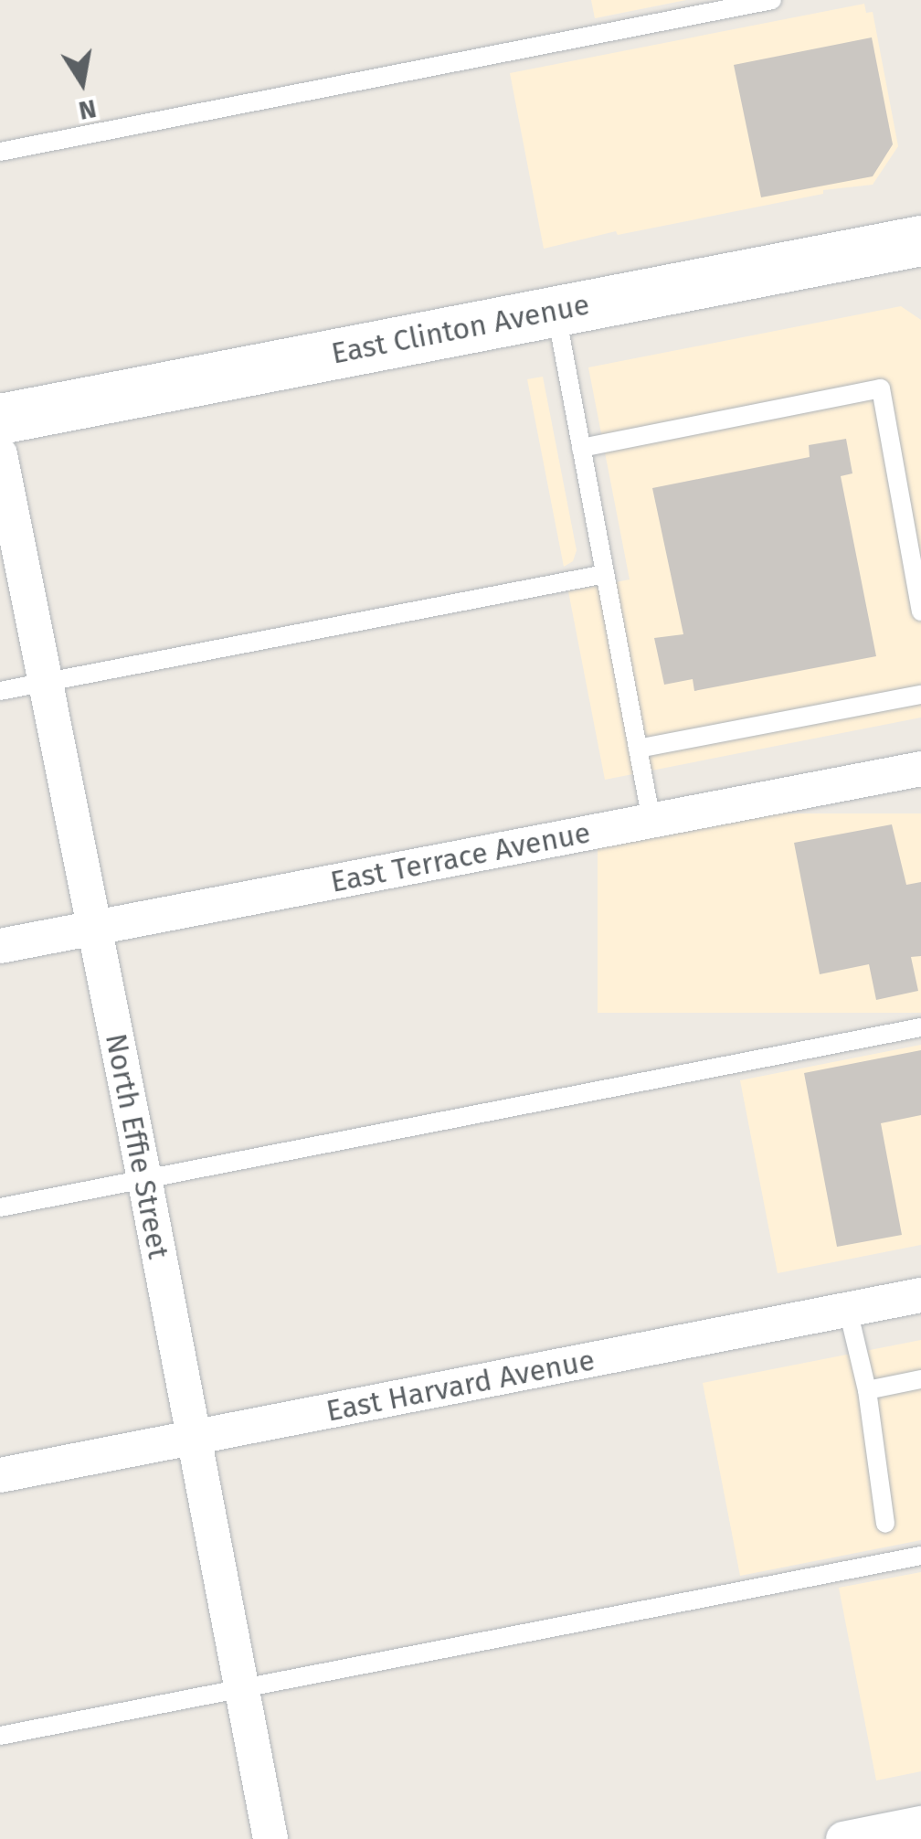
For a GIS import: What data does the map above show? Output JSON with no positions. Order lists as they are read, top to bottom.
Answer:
{
  "streets": {
    "main road": ["East Clinton Avenue"],
    "street": ["East Terrace Avenue", "North Effie Street", "East Harvard Avenue"]
  },
  "crossings": [
    ["East Terrace Avenue", "North Effie Street"],
    ["North Effie Street", "East Harvard Avenue"]
  ],
  "north": "bottom"
}
